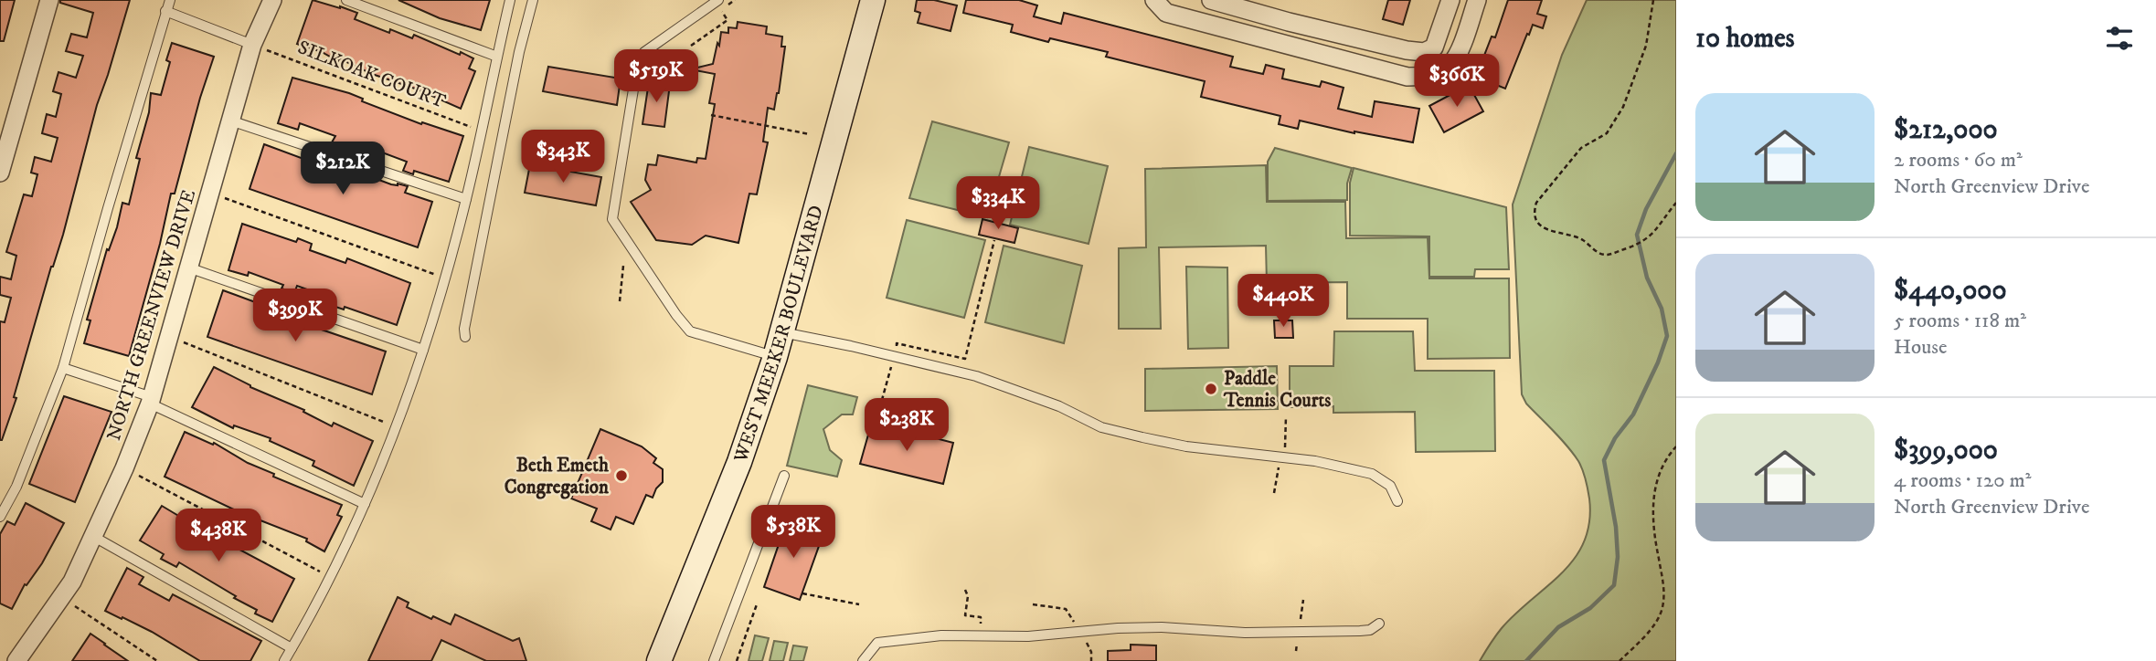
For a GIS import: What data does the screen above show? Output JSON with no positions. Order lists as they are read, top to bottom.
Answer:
{
  "streets": {
    "street": ["NORTH GREENVIEW DRIVE", "WEST MEEKER BOULEVARD"],
    "path": ["SILKOAK COURT"]
  },
  "crossings": [
    ["SILKOAK COURT", "NORTH GREENVIEW DRIVE"]
  ],
  "places": ["Paddle Tennis Courts", "Beth Emeth Congregation"],
  "page": {
    "heading": "10 homes",
    "price": [
      "$519K",
      "$366K",
      "$343K",
      "$212K",
      "$334K",
      "$440K",
      "$399K",
      "$238K",
      "$538K",
      "$438K"
    ],
    "list": [
      {
        "name": "$212,000",
        "note": "2 rooms · 60 m² · North Greenview Drive"
      },
      {
        "name": "$440,000",
        "note": "5 rooms · 118 m² · House"
      },
      {
        "name": "$399,000",
        "note": "4 rooms · 120 m² · North Greenview Drive"
      }
    ]
  }
}
